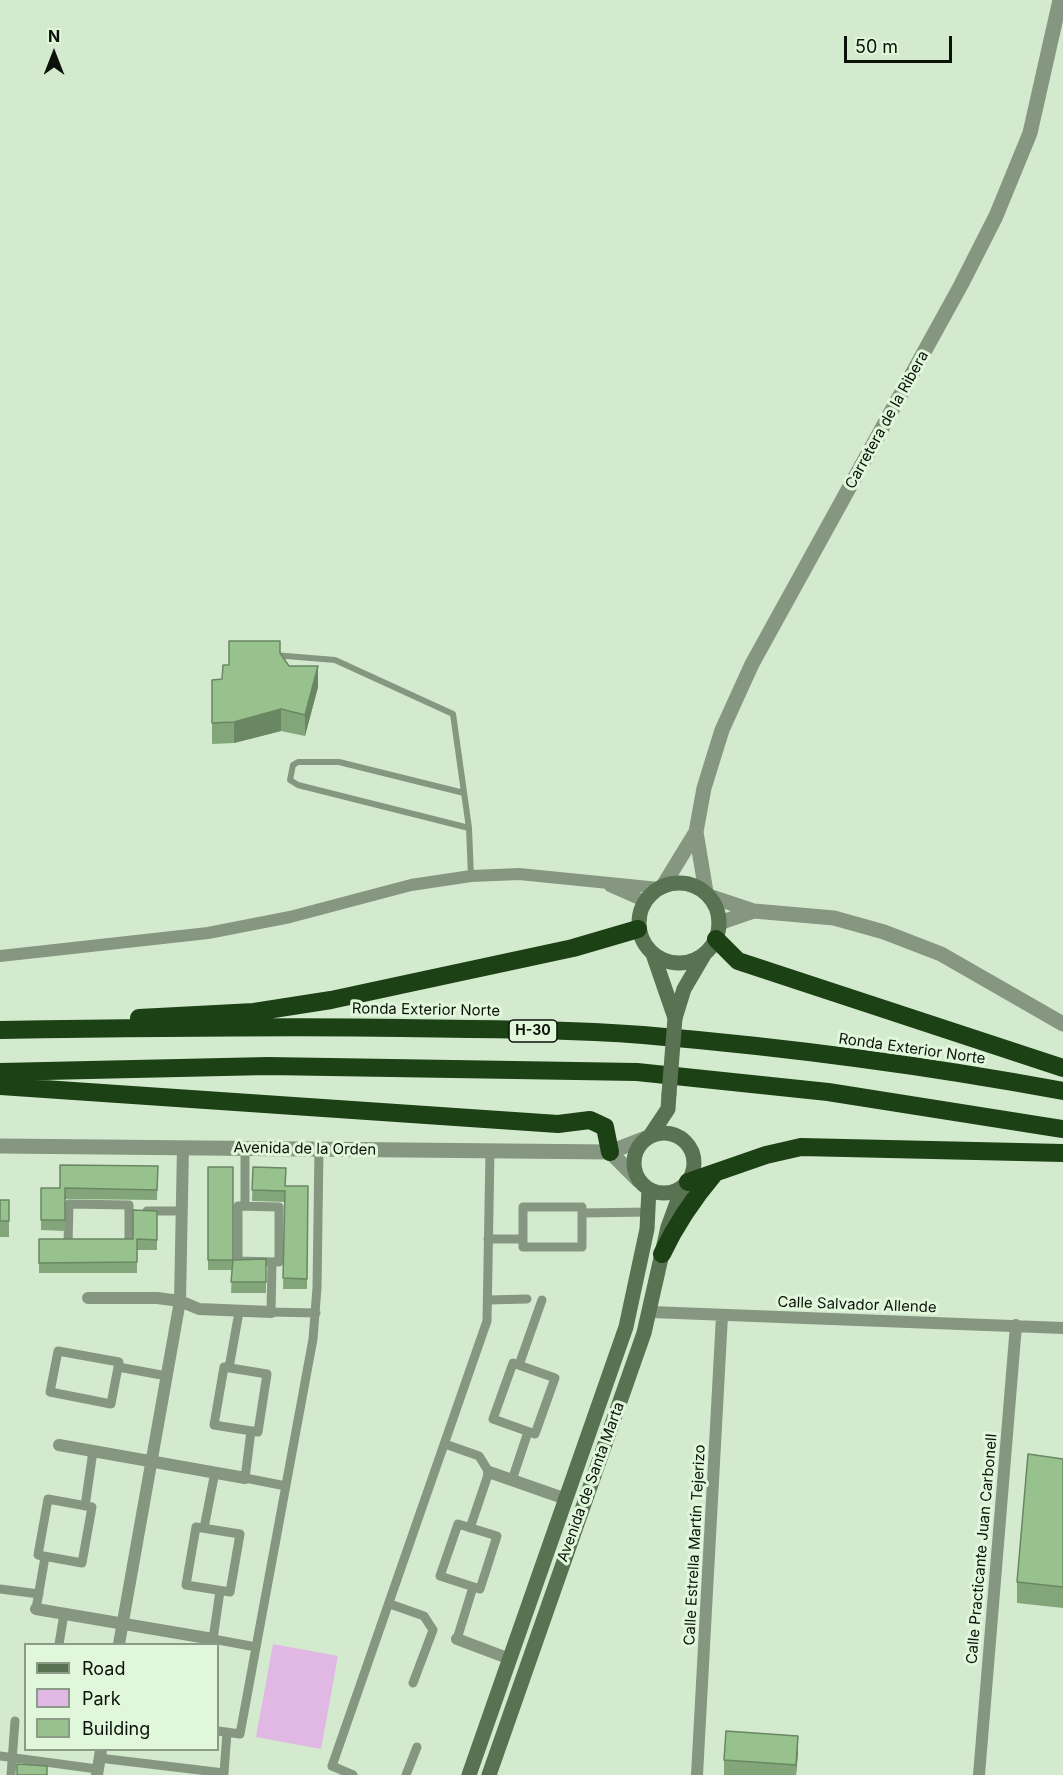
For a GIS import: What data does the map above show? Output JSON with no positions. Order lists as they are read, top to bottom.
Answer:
{
  "streets": {
    "highway": ["Ronda Exterior Norte", "H-30"],
    "main road": ["Avenida de Santa Marta"],
    "street": [
      "Carretera de la Ribera",
      "Avenida de la Orden",
      "Calle Salvador Allende",
      "Calle Estrella Martín Tejerizo",
      "Calle Practicante Juan Carbonell"
    ]
  },
  "crossings": [
    ["Avenida de la Orden", "Avenida de Santa Marta"],
    ["Calle Salvador Allende", "Avenida de Santa Marta"],
    ["Calle Salvador Allende", "Calle Estrella Martín Tejerizo"],
    ["Calle Salvador Allende", "Calle Practicante Juan Carbonell"]
  ],
  "legend": ["Road", "Park", "Building"],
  "scale_bar": "50 m",
  "north": "top"
}
